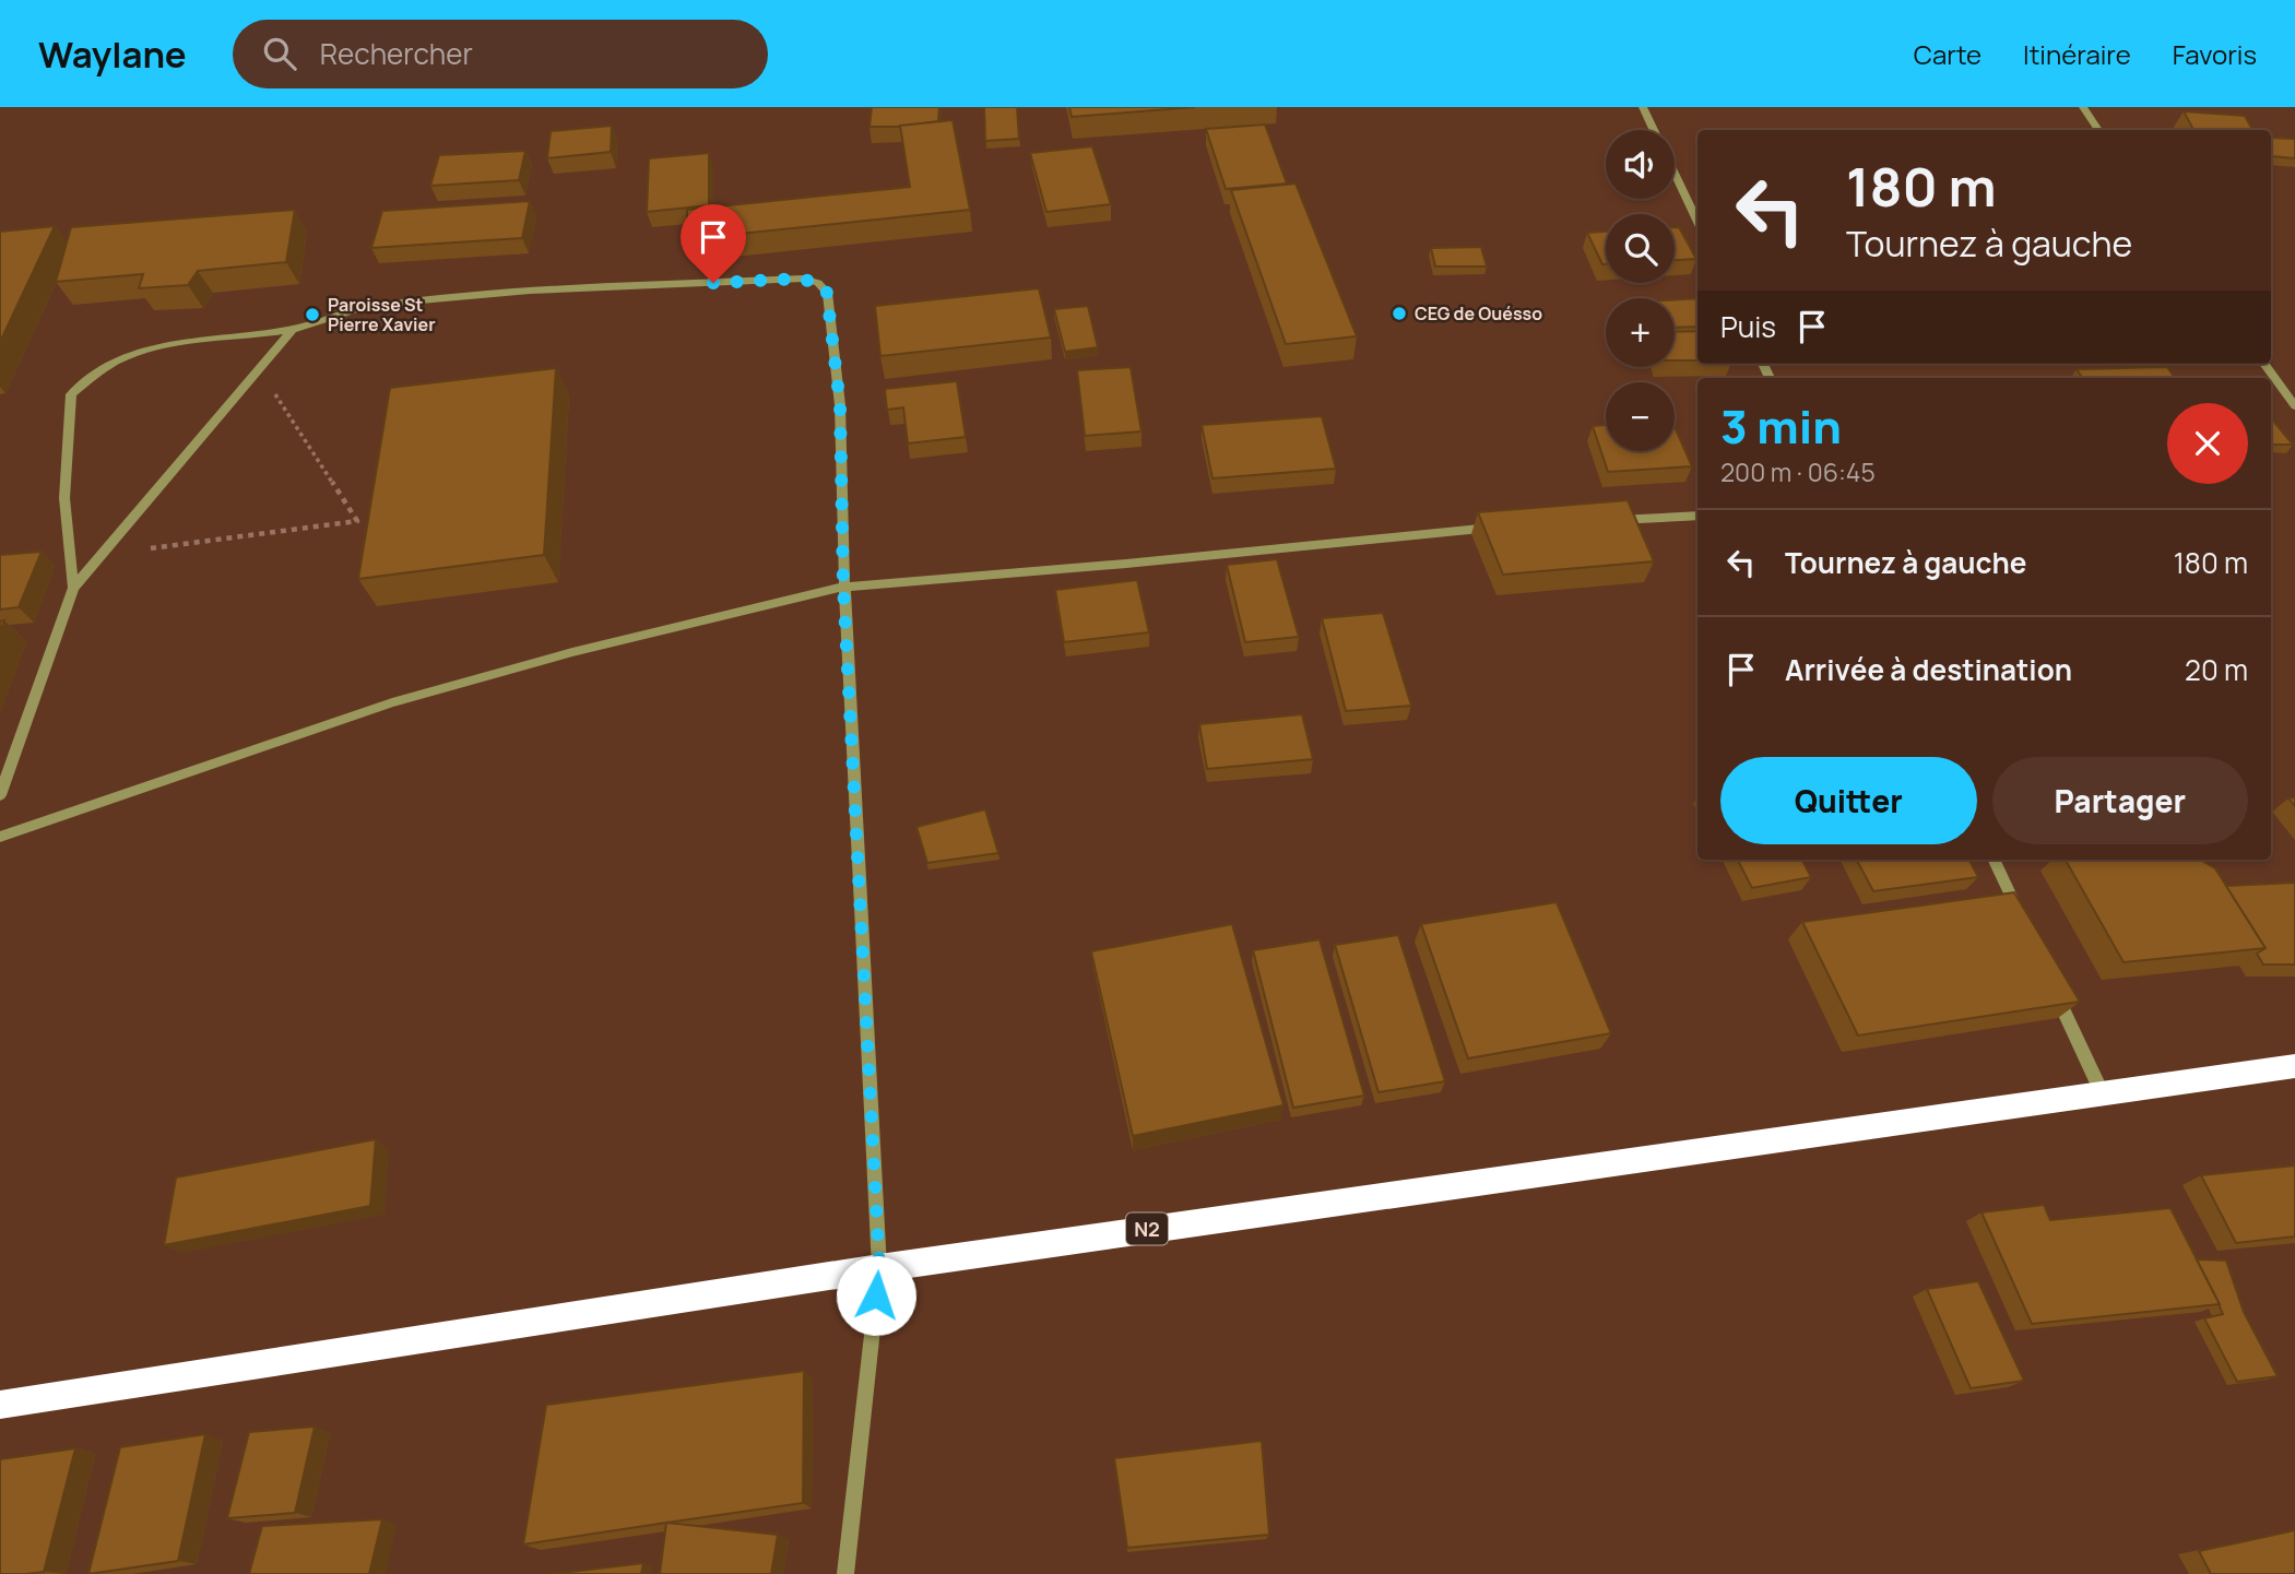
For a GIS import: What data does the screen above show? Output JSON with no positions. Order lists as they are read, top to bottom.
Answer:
{
  "streets": {
    "highway": ["N2"]
  },
  "places": ["CEG de Ouésso", "Paroisse St Pierre Xavier"],
  "page": {
    "header": "Waylane",
    "search": "Rechercher",
    "nav": ["Carte", "Itinéraire", "Favoris"],
    "map_buttons": ["+", "−"],
    "turn": ["180 m", "Tournez à gauche"],
    "then": "Puis",
    "heading": ["3 min", "200 m · 06:45"],
    "list": [
      {
        "name": "Tournez à gauche",
        "value": "180 m"
      },
      {
        "name": "Arrivée à destination",
        "value": "20 m"
      }
    ],
    "buttons": ["Quitter", "Partager"]
  }
}
